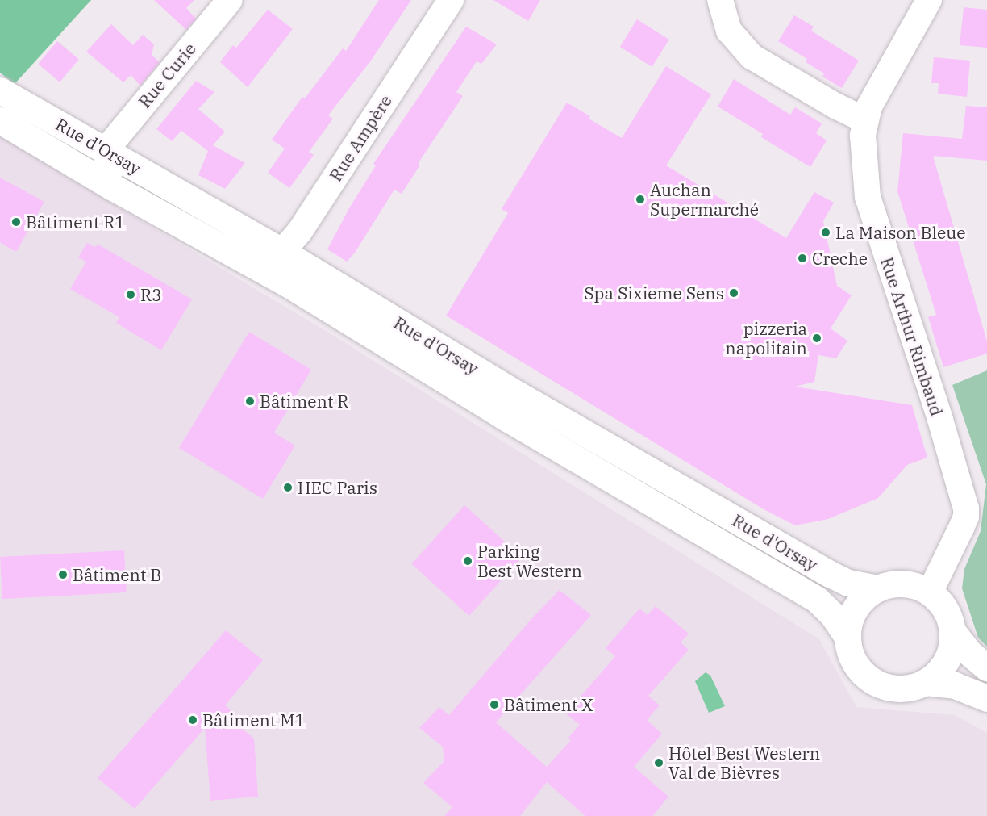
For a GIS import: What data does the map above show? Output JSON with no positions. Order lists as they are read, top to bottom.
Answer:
{
  "streets": {
    "main road": ["Rue d'Orsay"],
    "street": ["Rue Curie", "Rue Ampère", "Rue Arthur Rimbaud"]
  },
  "crossings": [
    ["Rue Curie", "Rue d'Orsay"],
    ["Rue Ampère", "Rue d'Orsay"],
    ["Rue d'Orsay", "Rue Arthur Rimbaud"]
  ],
  "places": [
    "Auchan Supermarché",
    "Bâtiment R1",
    "La Maison Bleue",
    "Creche",
    "Spa Sixieme Sens",
    "R3",
    "pizzeria napolitain",
    "Bâtiment R",
    "HEC Paris",
    "Parking Best Western",
    "Bâtiment B",
    "Bâtiment X",
    "Bâtiment M1",
    "Hôtel Best Western Val de Bièvres"
  ]
}
